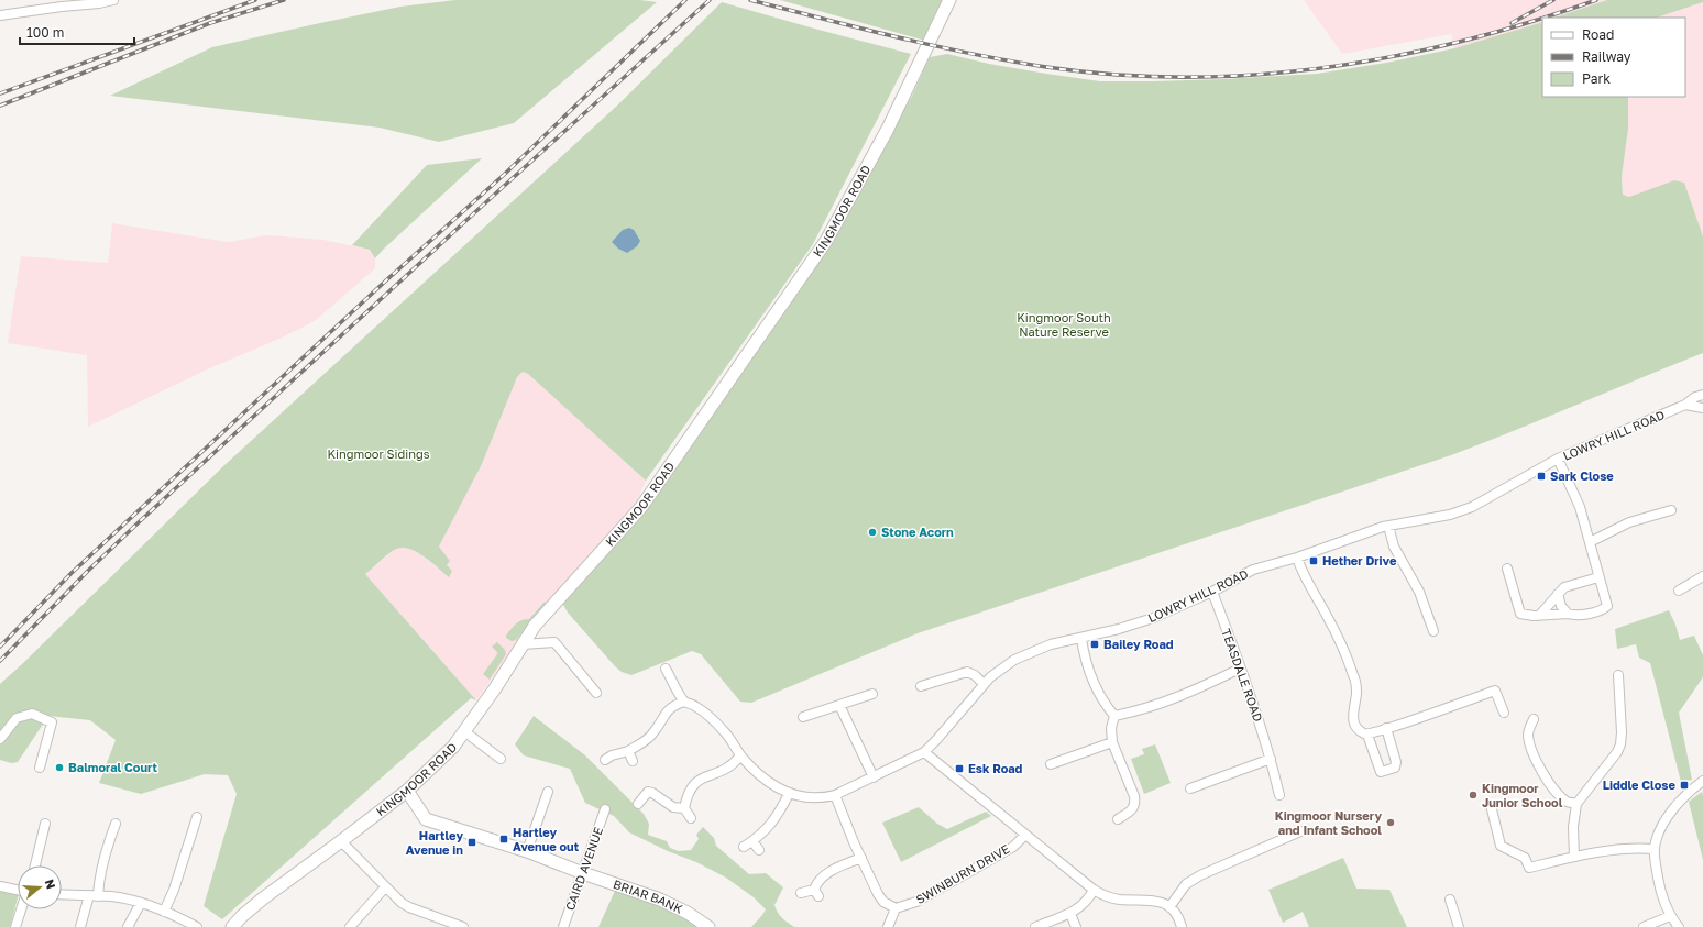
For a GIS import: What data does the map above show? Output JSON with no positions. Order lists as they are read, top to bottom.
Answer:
{
  "streets": {
    "street": [
      "KINGMOOR ROAD",
      "LOWRY HILL ROAD",
      "TEASDALE ROAD",
      "CAIRD AVENUE",
      "SWINBURN DRIVE",
      "BRIAR BANK"
    ]
  },
  "crossings": [
    ["KINGMOOR ROAD", "BRIAR BANK"],
    ["LOWRY HILL ROAD", "TEASDALE ROAD"],
    ["CAIRD AVENUE", "BRIAR BANK"]
  ],
  "parks": ["Kingmoor South Nature Reserve", "Kingmoor Sidings"],
  "places": {
    "transit": [
      "Sark Close",
      "Hether Drive",
      "Bailey Road",
      "Esk Road",
      "Liddle Close",
      "Hartley Avenue out",
      "Hartley Avenue in"
    ],
    "other": [
      "Stone Acorn",
      "Balmoral Court",
      "Kingmoor Junior School",
      "Kingmoor Nursery and Infant School"
    ]
  },
  "legend": ["Road", "Railway", "Park"],
  "scale_bar": "100 m",
  "north": "right"
}
